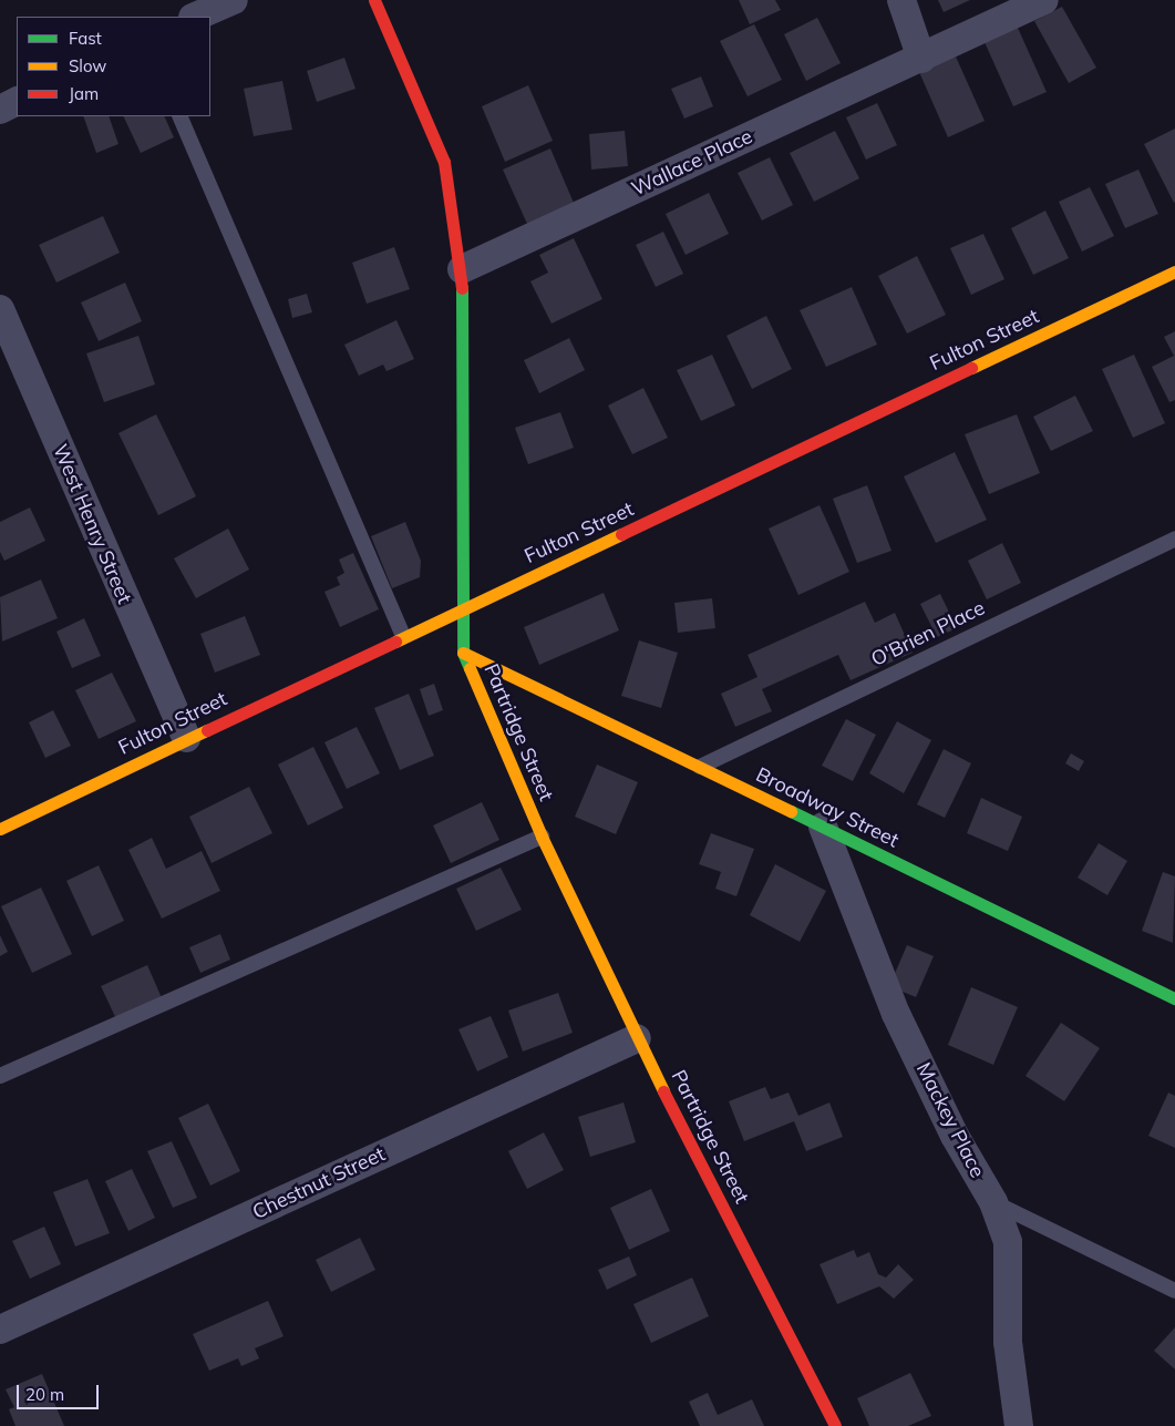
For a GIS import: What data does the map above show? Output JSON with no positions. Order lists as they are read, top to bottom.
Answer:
{
  "streets": {
    "street": [
      "Wallace Place",
      "Fulton Street",
      "West Henry Street",
      "Partridge Street",
      "Broadway Street",
      "Mackey Place",
      "Chestnut Street"
    ],
    "lane": ["O'Brien Place"]
  },
  "crossings": [
    ["Wallace Place", "Partridge Street"],
    ["Fulton Street", "West Henry Street"],
    ["Fulton Street", "Partridge Street"],
    ["O'Brien Place", "Broadway Street"],
    ["Partridge Street", "Broadway Street"],
    ["Partridge Street", "Chestnut Street"],
    ["Broadway Street", "Mackey Place"]
  ],
  "legend": ["Fast", "Slow", "Jam"],
  "scale_bar": "20 m"
}
